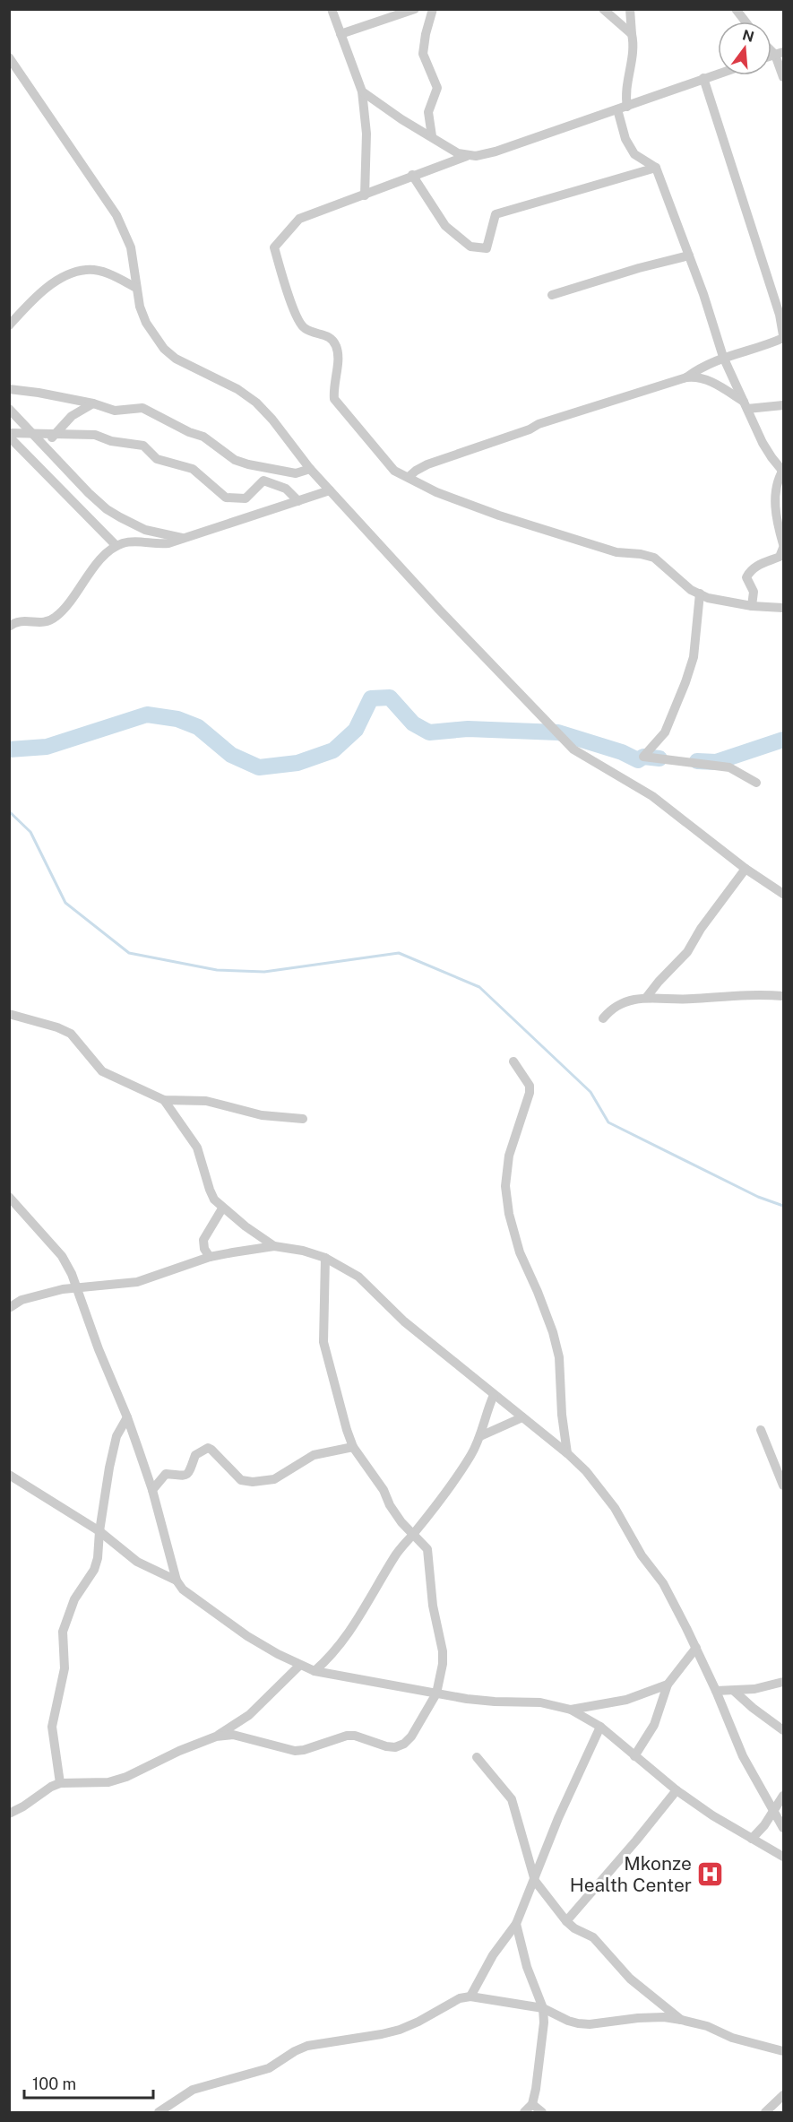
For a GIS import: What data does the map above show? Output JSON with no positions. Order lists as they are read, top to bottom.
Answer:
{
  "places": {
    "hospital": ["Mkonze Health Center"]
  },
  "scale_bar": "100 m",
  "north": "top"
}
